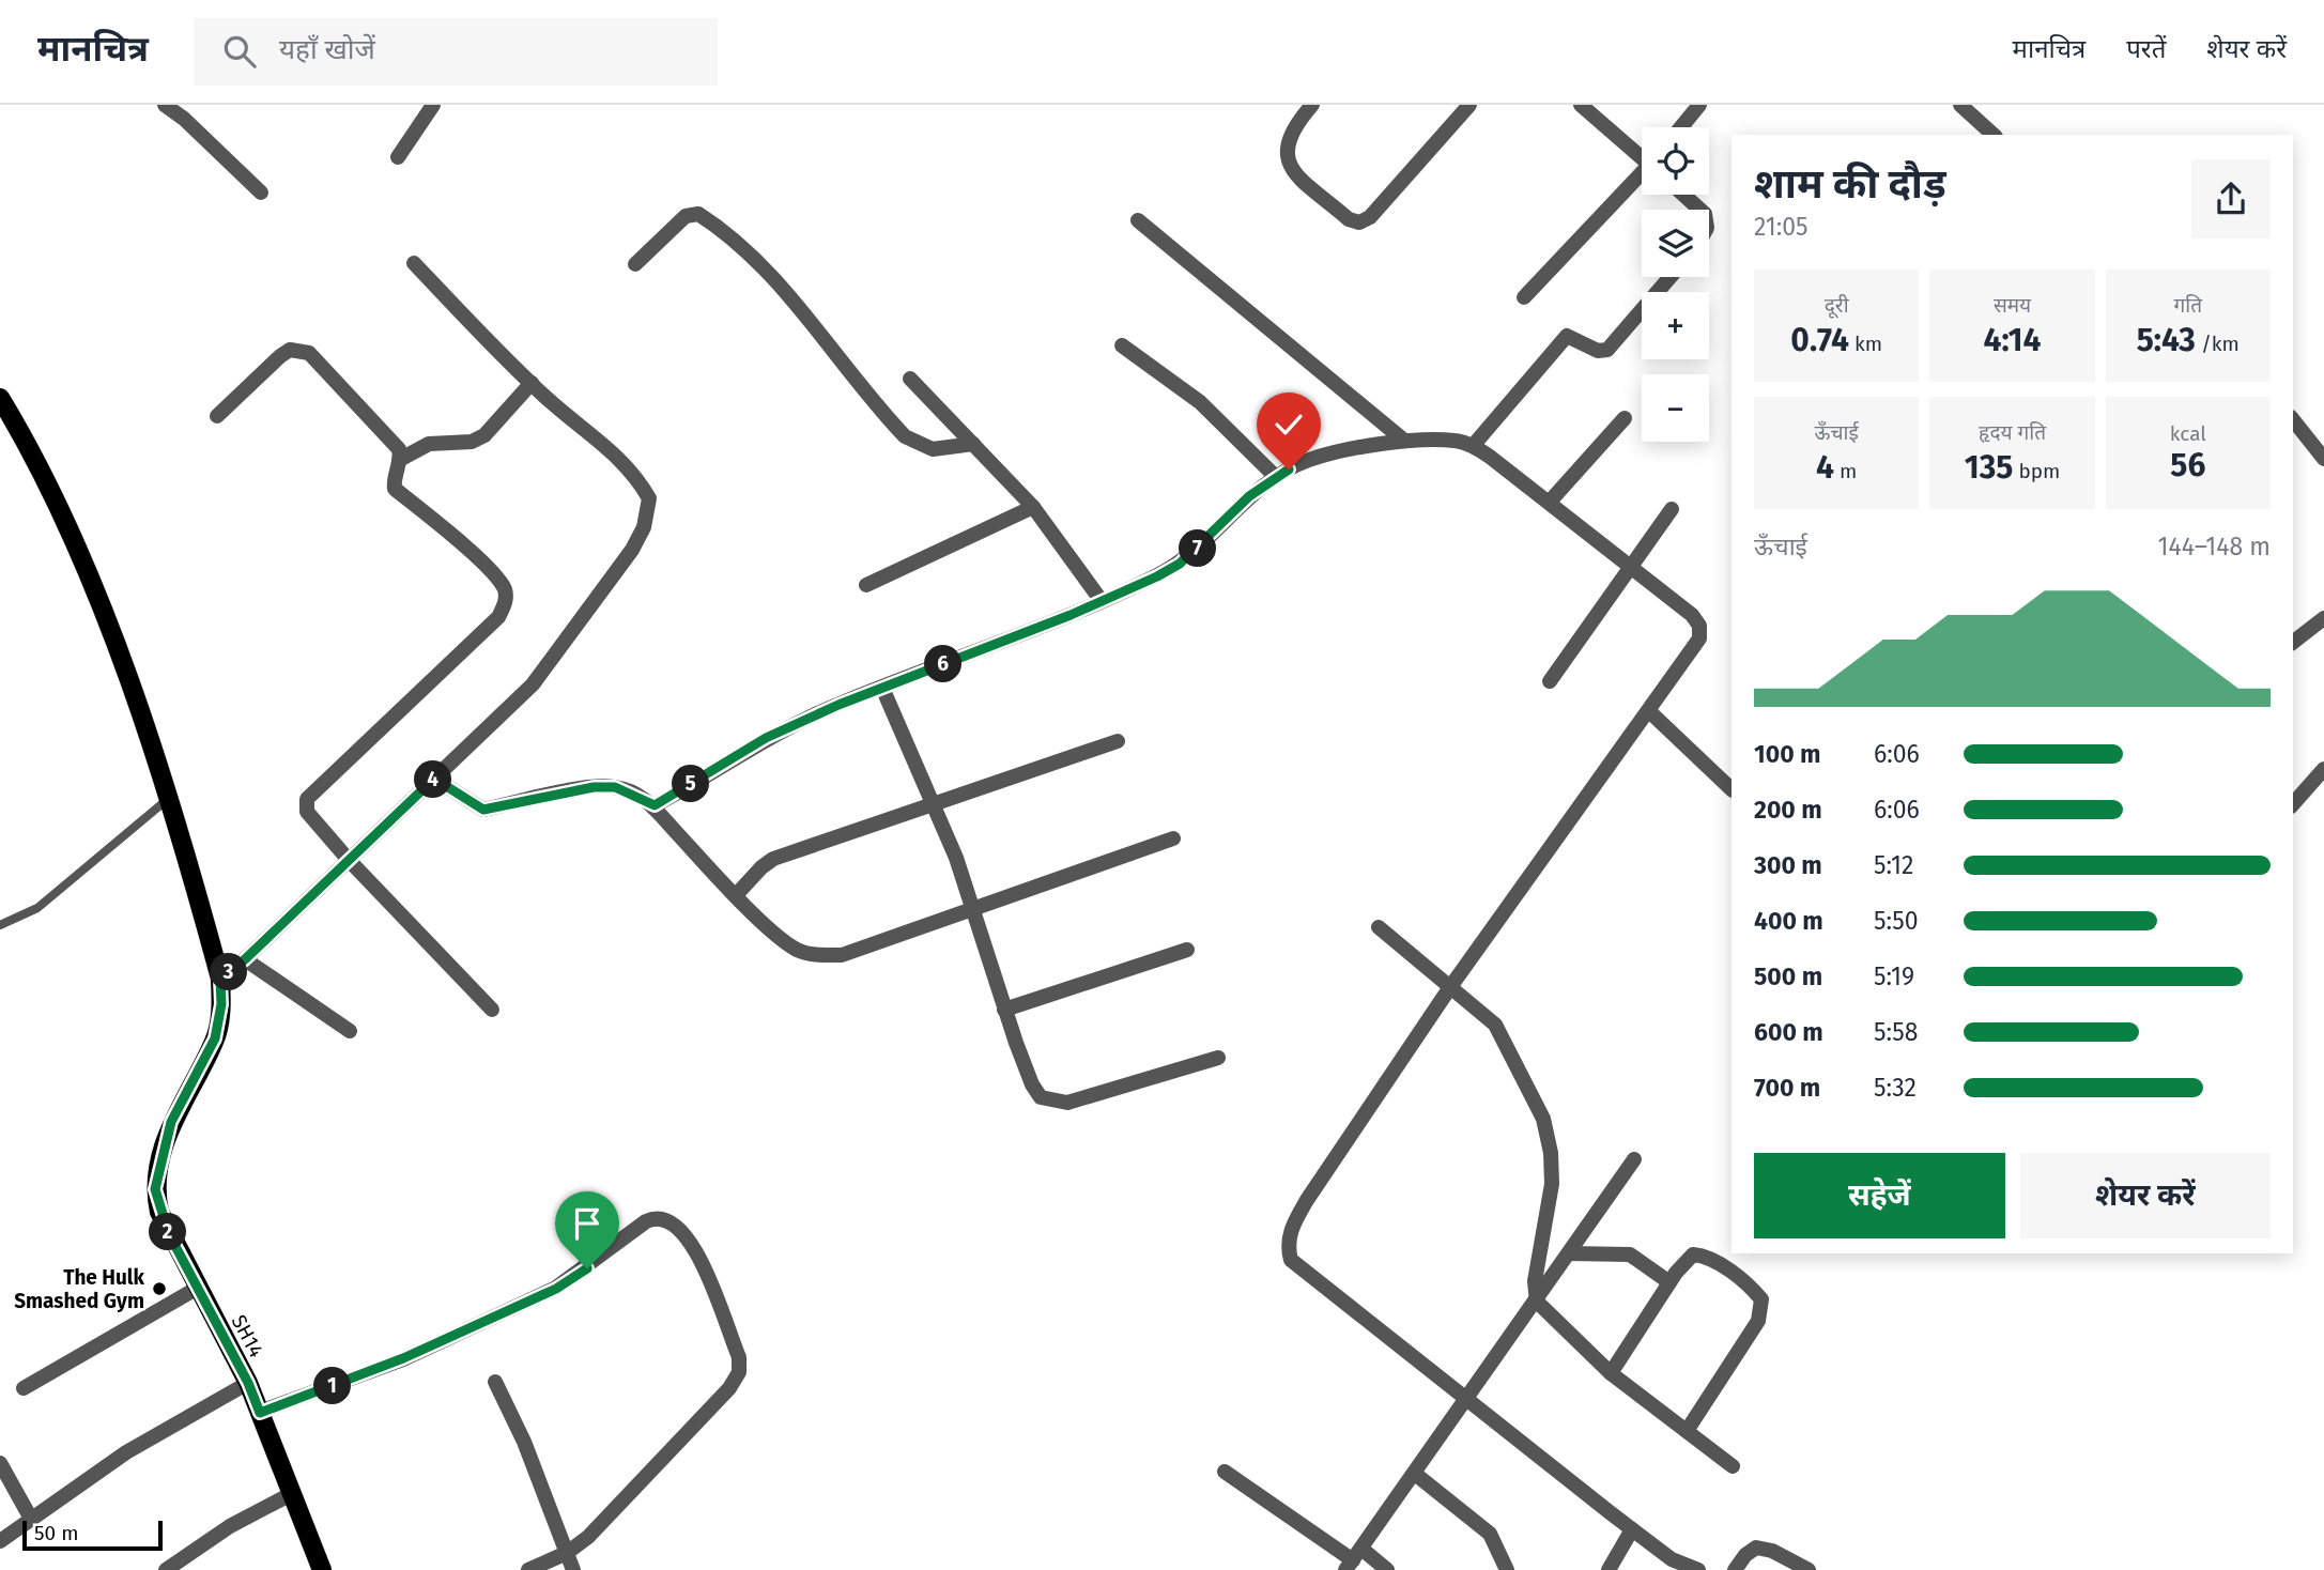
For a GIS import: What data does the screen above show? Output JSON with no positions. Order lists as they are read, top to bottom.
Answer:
{
  "streets": {
    "main road": ["SH14"]
  },
  "places": ["The Hulk Smashed Gym"],
  "scale_bar": "50 m",
  "page": {
    "header": "मानचित्र",
    "search": "यहाँ खोजें",
    "nav": ["मानचित्र", "परतें", "शेयर करें"],
    "map_buttons": ["+", "−"],
    "heading": ["शाम की दौड़", "21:05"],
    "stats": [
      ["दूरी", "0.74 km"],
      ["समय", "4:14"],
      ["गति", "5:43 /km"],
      ["ऊँचाई", "4 m"],
      ["हृदय गति", "135 bpm"],
      ["kcal", "56"]
    ],
    "chart": ["ऊँचाई", "144–148 m"],
    "pins": [
      "7",
      "6",
      "4",
      "5",
      "3",
      "2",
      "1"
    ],
    "list": [
      {
        "name": "100 m",
        "note": "6:06"
      },
      {
        "name": "200 m",
        "note": "6:06"
      },
      {
        "name": "300 m",
        "note": "5:12"
      },
      {
        "name": "400 m",
        "note": "5:50"
      },
      {
        "name": "500 m",
        "note": "5:19"
      },
      {
        "name": "600 m",
        "note": "5:58"
      },
      {
        "name": "700 m",
        "note": "5:32"
      }
    ],
    "buttons": ["सहेजें", "शेयर करें"],
    "scale": "50 m"
  }
}
